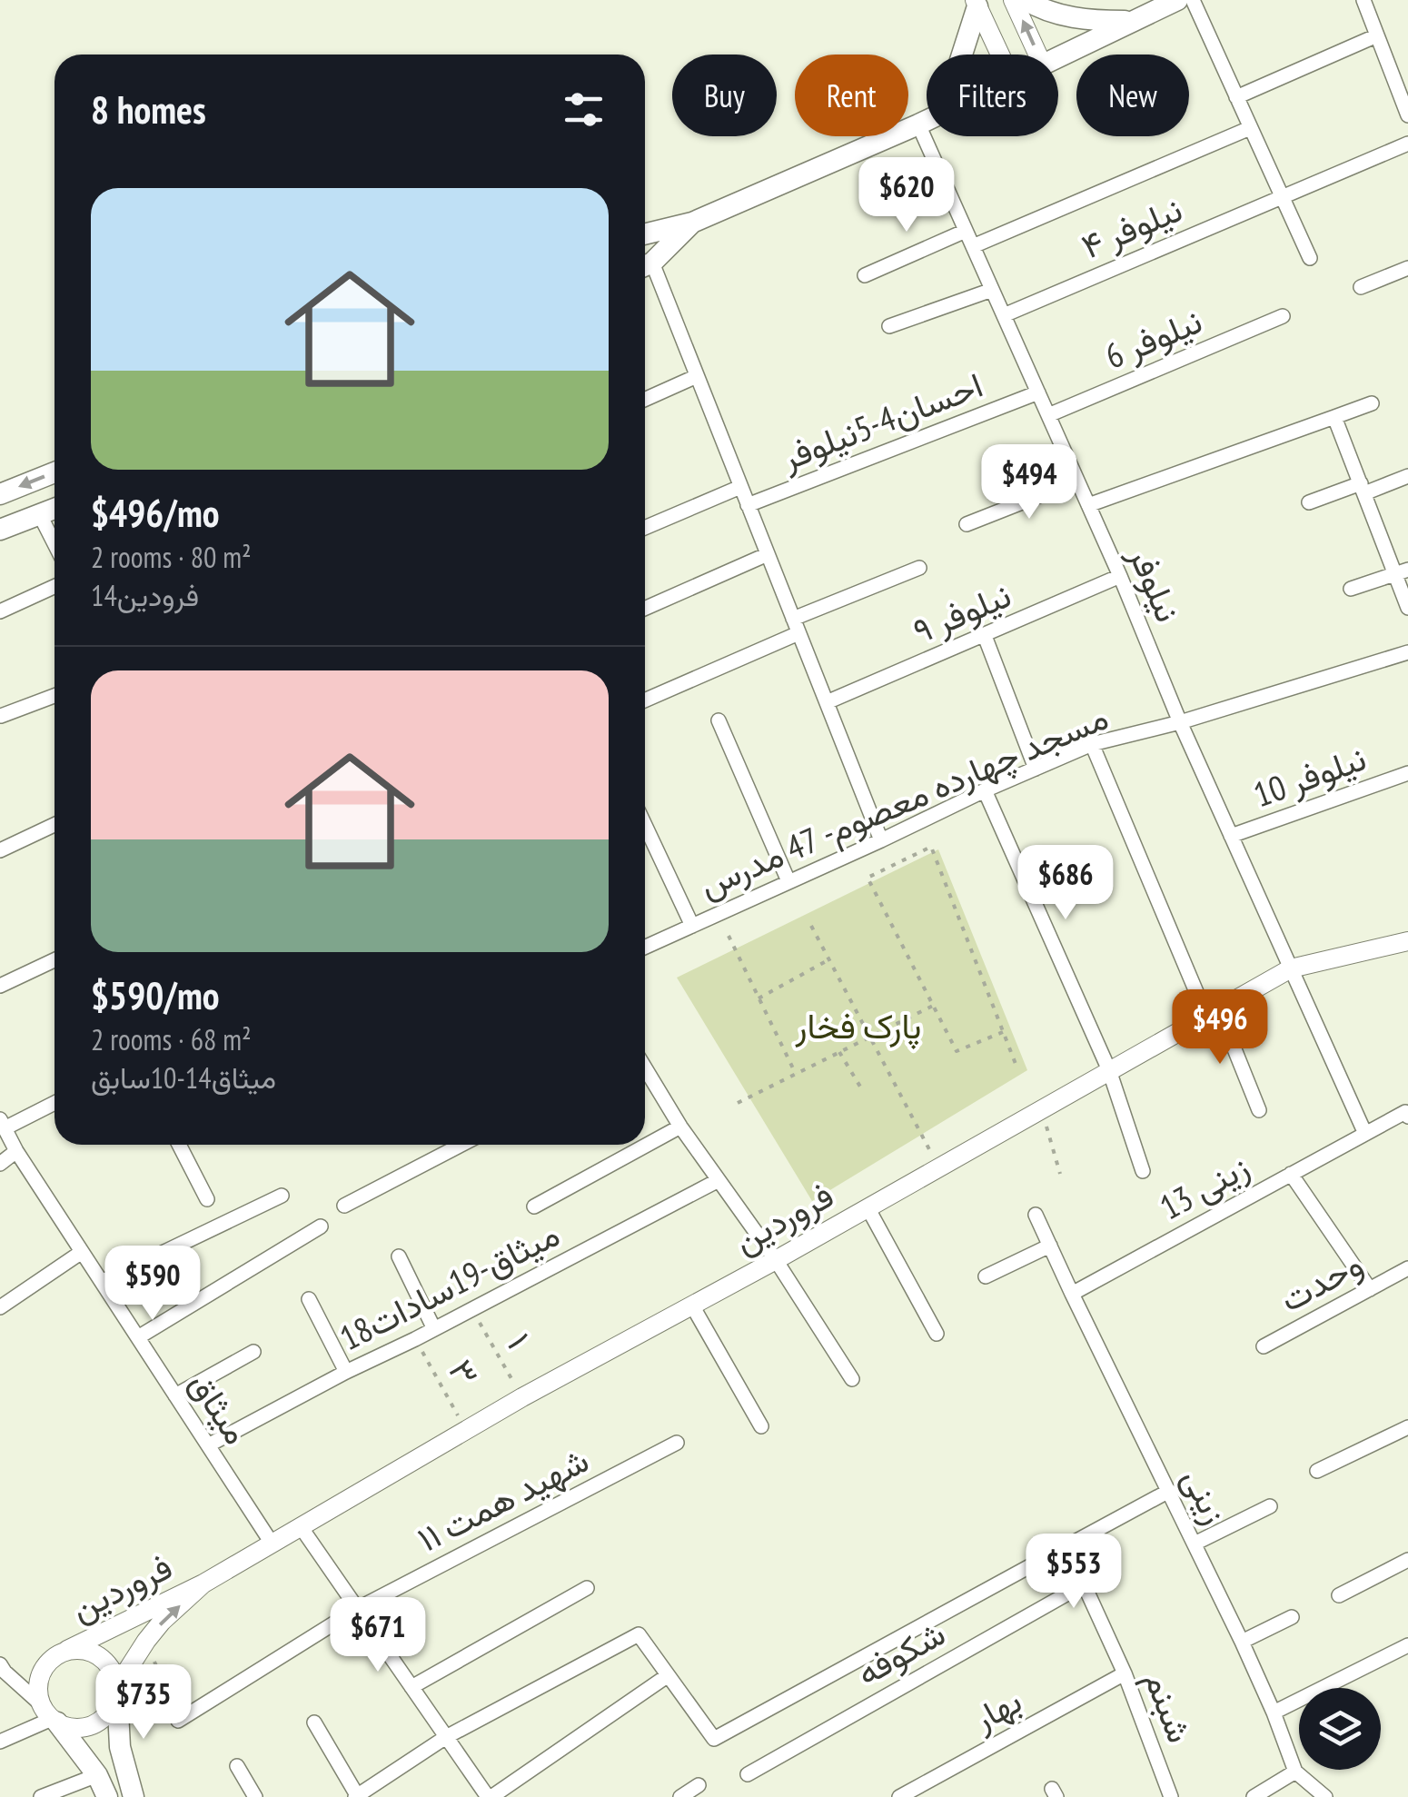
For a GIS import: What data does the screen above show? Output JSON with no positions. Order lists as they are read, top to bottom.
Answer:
{
  "streets": {
    "street": [
      "نیلوفر ۴",
      "نیلوفر 6",
      "احسان4-5نیلوفر",
      "نیلوفر",
      "نیلوفر ۹",
      "نیلوفر 10",
      "مسجد چهارده معصوم- 47 مدرس",
      "زینی 13",
      "فروردین",
      "وحدت",
      "18میثاق-19سادات",
      "میثاق",
      "زینی",
      "شهید همت ۱۱",
      "شکوفه",
      "شبنم",
      "بهار"
    ],
    "path": ["۱", "۳"]
  },
  "crossings": [
    ["نیلوفر ۴", "نیلوفر"],
    ["نیلوفر 6", "نیلوفر"],
    ["احسان4-5نیلوفر", "نیلوفر"],
    ["نیلوفر", "نیلوفر ۹"],
    ["نیلوفر", "نیلوفر 10"],
    ["نیلوفر", "مسجد چهارده معصوم- 47 مدرس"],
    ["نیلوفر", "زینی 13"],
    ["نیلوفر", "فروردین"],
    ["زینی 13", "زینی"],
    ["فروردین", "۱"],
    ["فروردین", "۳"],
    ["فروردین", "میثاق"],
    ["18میثاق-19سادات", "۱"],
    ["18میثاق-19سادات", "۳"],
    ["18میثاق-19سادات", "میثاق"],
    ["شکوفه", "شبنم"],
    ["شبنم", "بهار"]
  ],
  "parks": ["پارک فخار"],
  "page": {
    "chip": [
      "Buy",
      "Rent",
      "Filters",
      "New"
    ],
    "heading": "8 homes",
    "price": [
      "$620",
      "$494",
      "$686",
      "$496",
      "$590",
      "$553",
      "$671",
      "$735"
    ],
    "list": [
      {
        "name": "$496/mo",
        "note": "2 rooms · 80 m² · 14فرودین"
      },
      {
        "name": "$590/mo",
        "note": "2 rooms · 68 m² · میثاق14-10سابق"
      }
    ]
  }
}
